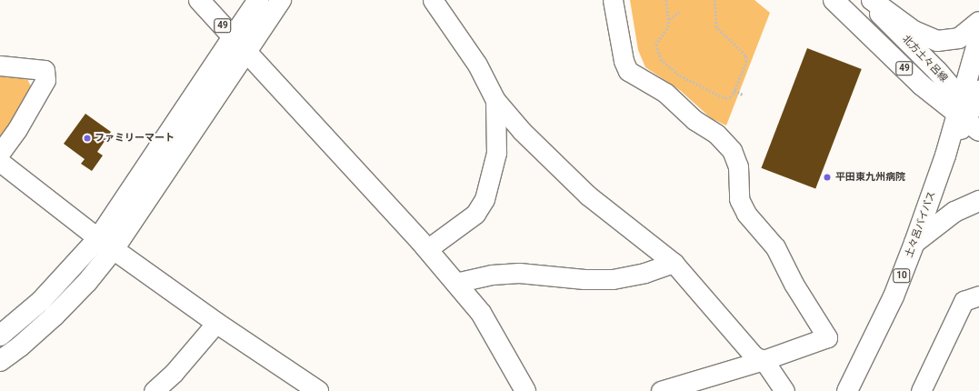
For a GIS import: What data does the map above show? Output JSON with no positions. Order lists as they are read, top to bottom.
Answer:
{
  "streets": {
    "main road": [
      "49",
      "北方土々呂線",
      "土々呂バイパス",
      "10"
    ]
  },
  "crossings": [
    ["北方土々呂線", "土々呂バイパス"]
  ],
  "places": ["ファミリーマート", "平田東九州病院"]
}
